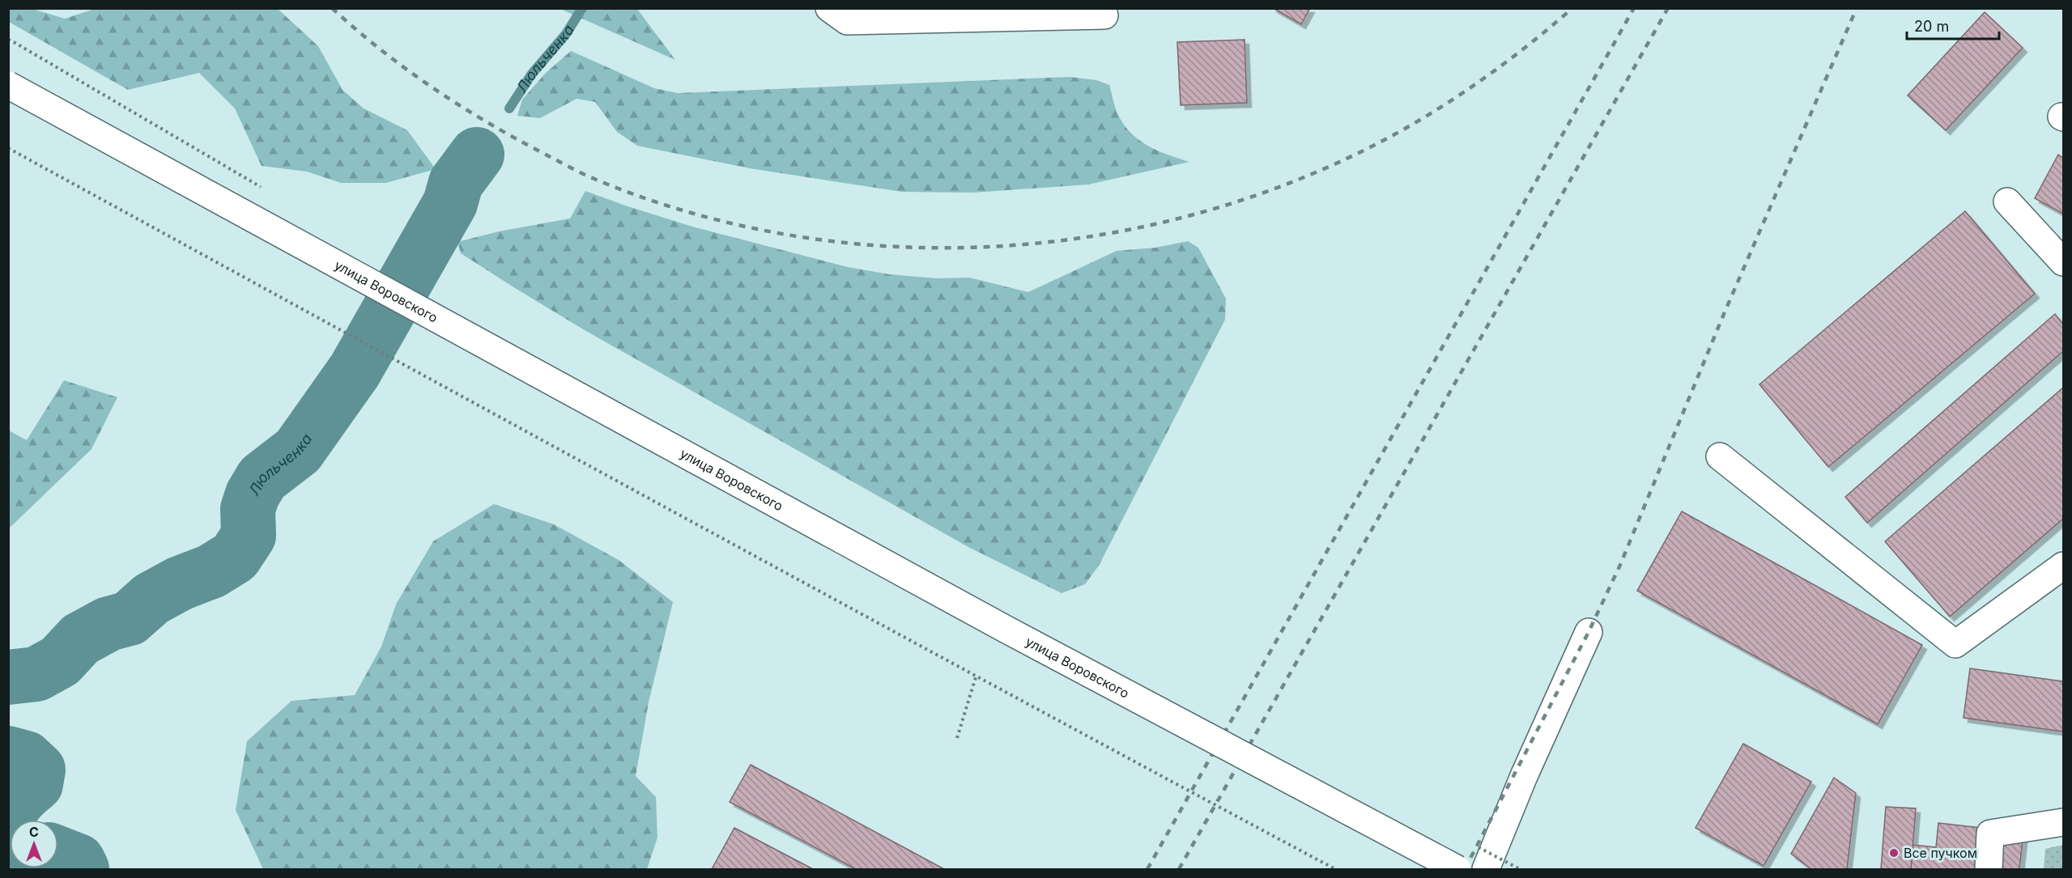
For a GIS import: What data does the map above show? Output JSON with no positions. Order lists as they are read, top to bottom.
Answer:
{
  "streets": {
    "main road": ["улица Воровского"]
  },
  "water": ["Люльченка"],
  "places": ["Все пучком"],
  "scale_bar": "20 m",
  "north": "top"
}
